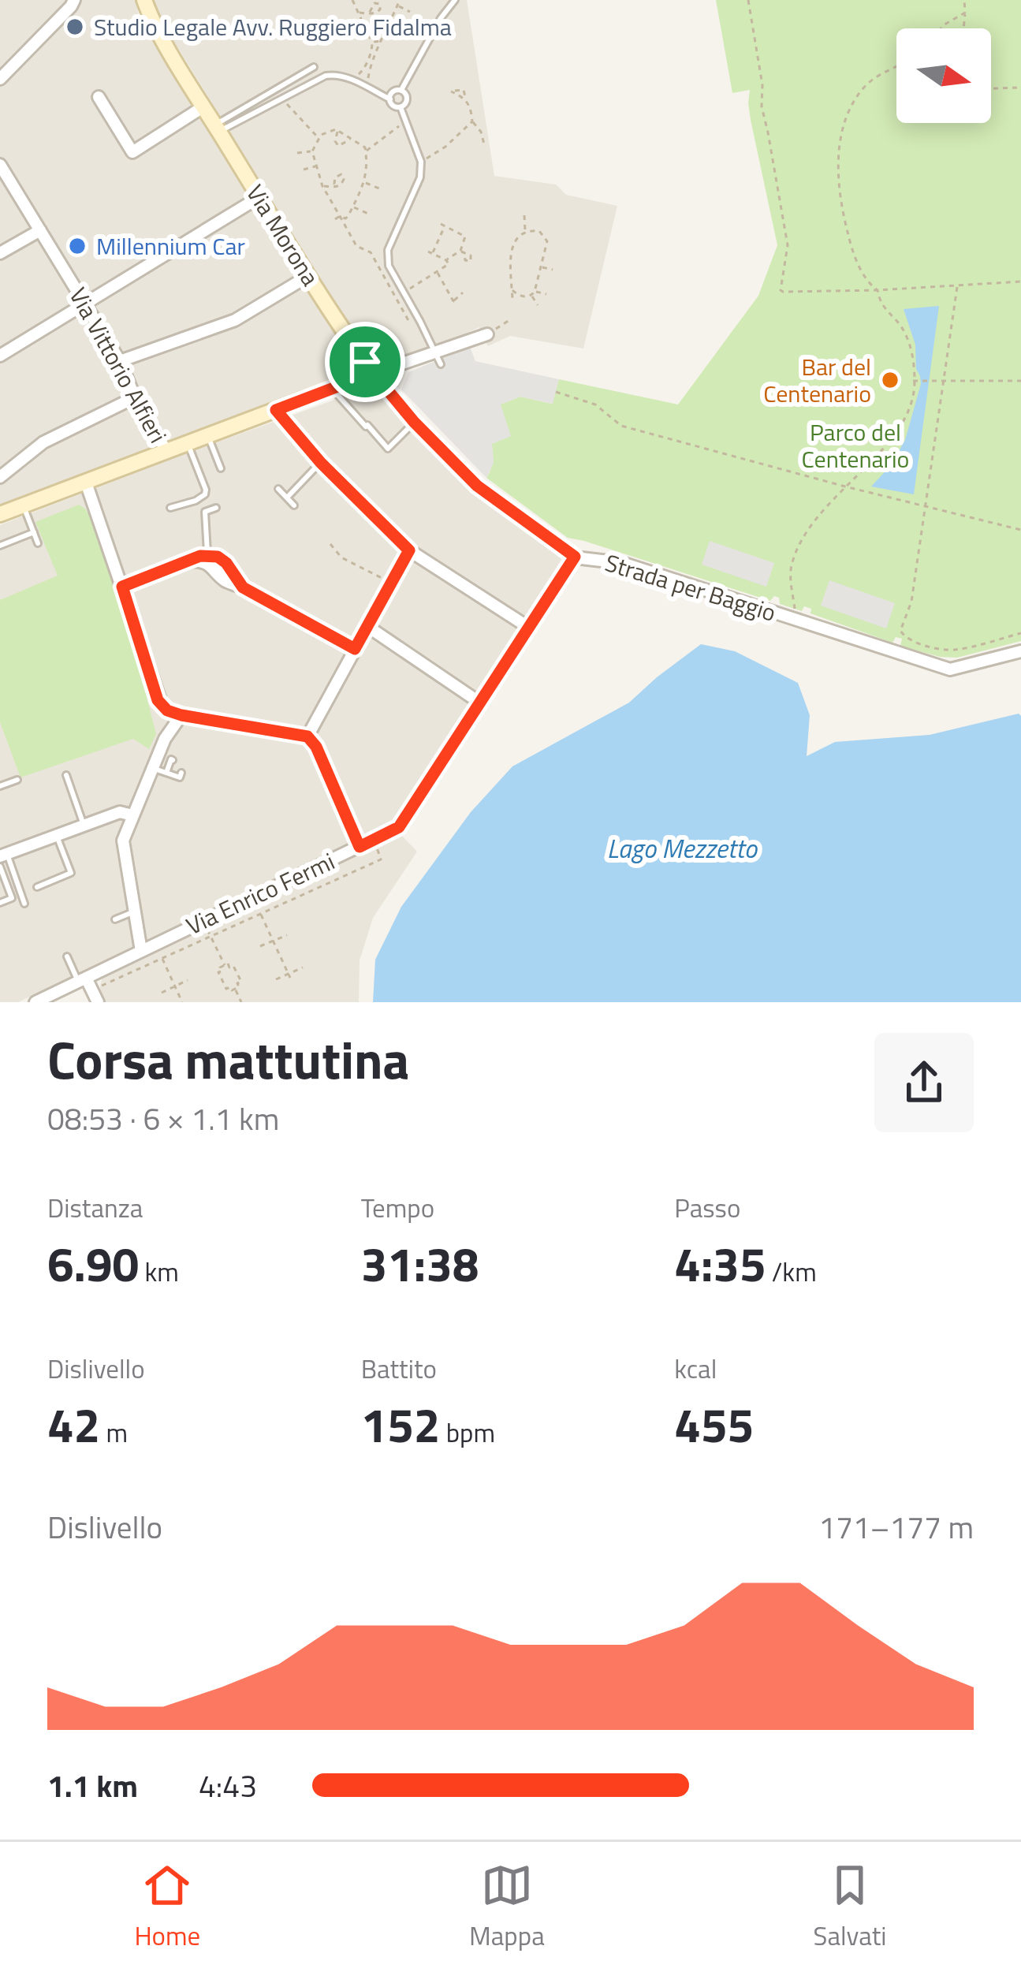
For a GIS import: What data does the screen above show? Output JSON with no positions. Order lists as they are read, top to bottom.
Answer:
{
  "streets": {
    "main road": ["Via Morona"],
    "street": ["Via Vittorio Alfieri", "Strada per Baggio", "Via Enrico Fermi"]
  },
  "crossings": [
    ["Strada per Baggio", "Via Enrico Fermi"]
  ],
  "water": ["Lago Mezzetto"],
  "parks": ["Parco del Centenario"],
  "places": ["Studio Legale Avv. Ruggiero Fidalma", "Millennium Car", "Bar del Centenario"],
  "north": "right",
  "page": {
    "heading": ["Corsa mattutina", "08:53 · 6 × 1.1 km"],
    "stats": [
      ["Distanza", "6.90 km"],
      ["Tempo", "31:38"],
      ["Passo", "4:35 /km"],
      ["Dislivello", "42 m"],
      ["Battito", "152 bpm"],
      ["kcal", "455"]
    ],
    "chart": ["Dislivello", "171–177 m"],
    "list": [
      {
        "name": "1.1 km",
        "note": "4:43"
      }
    ],
    "tabs": ["Home", "Mappa", "Salvati"]
  }
}
